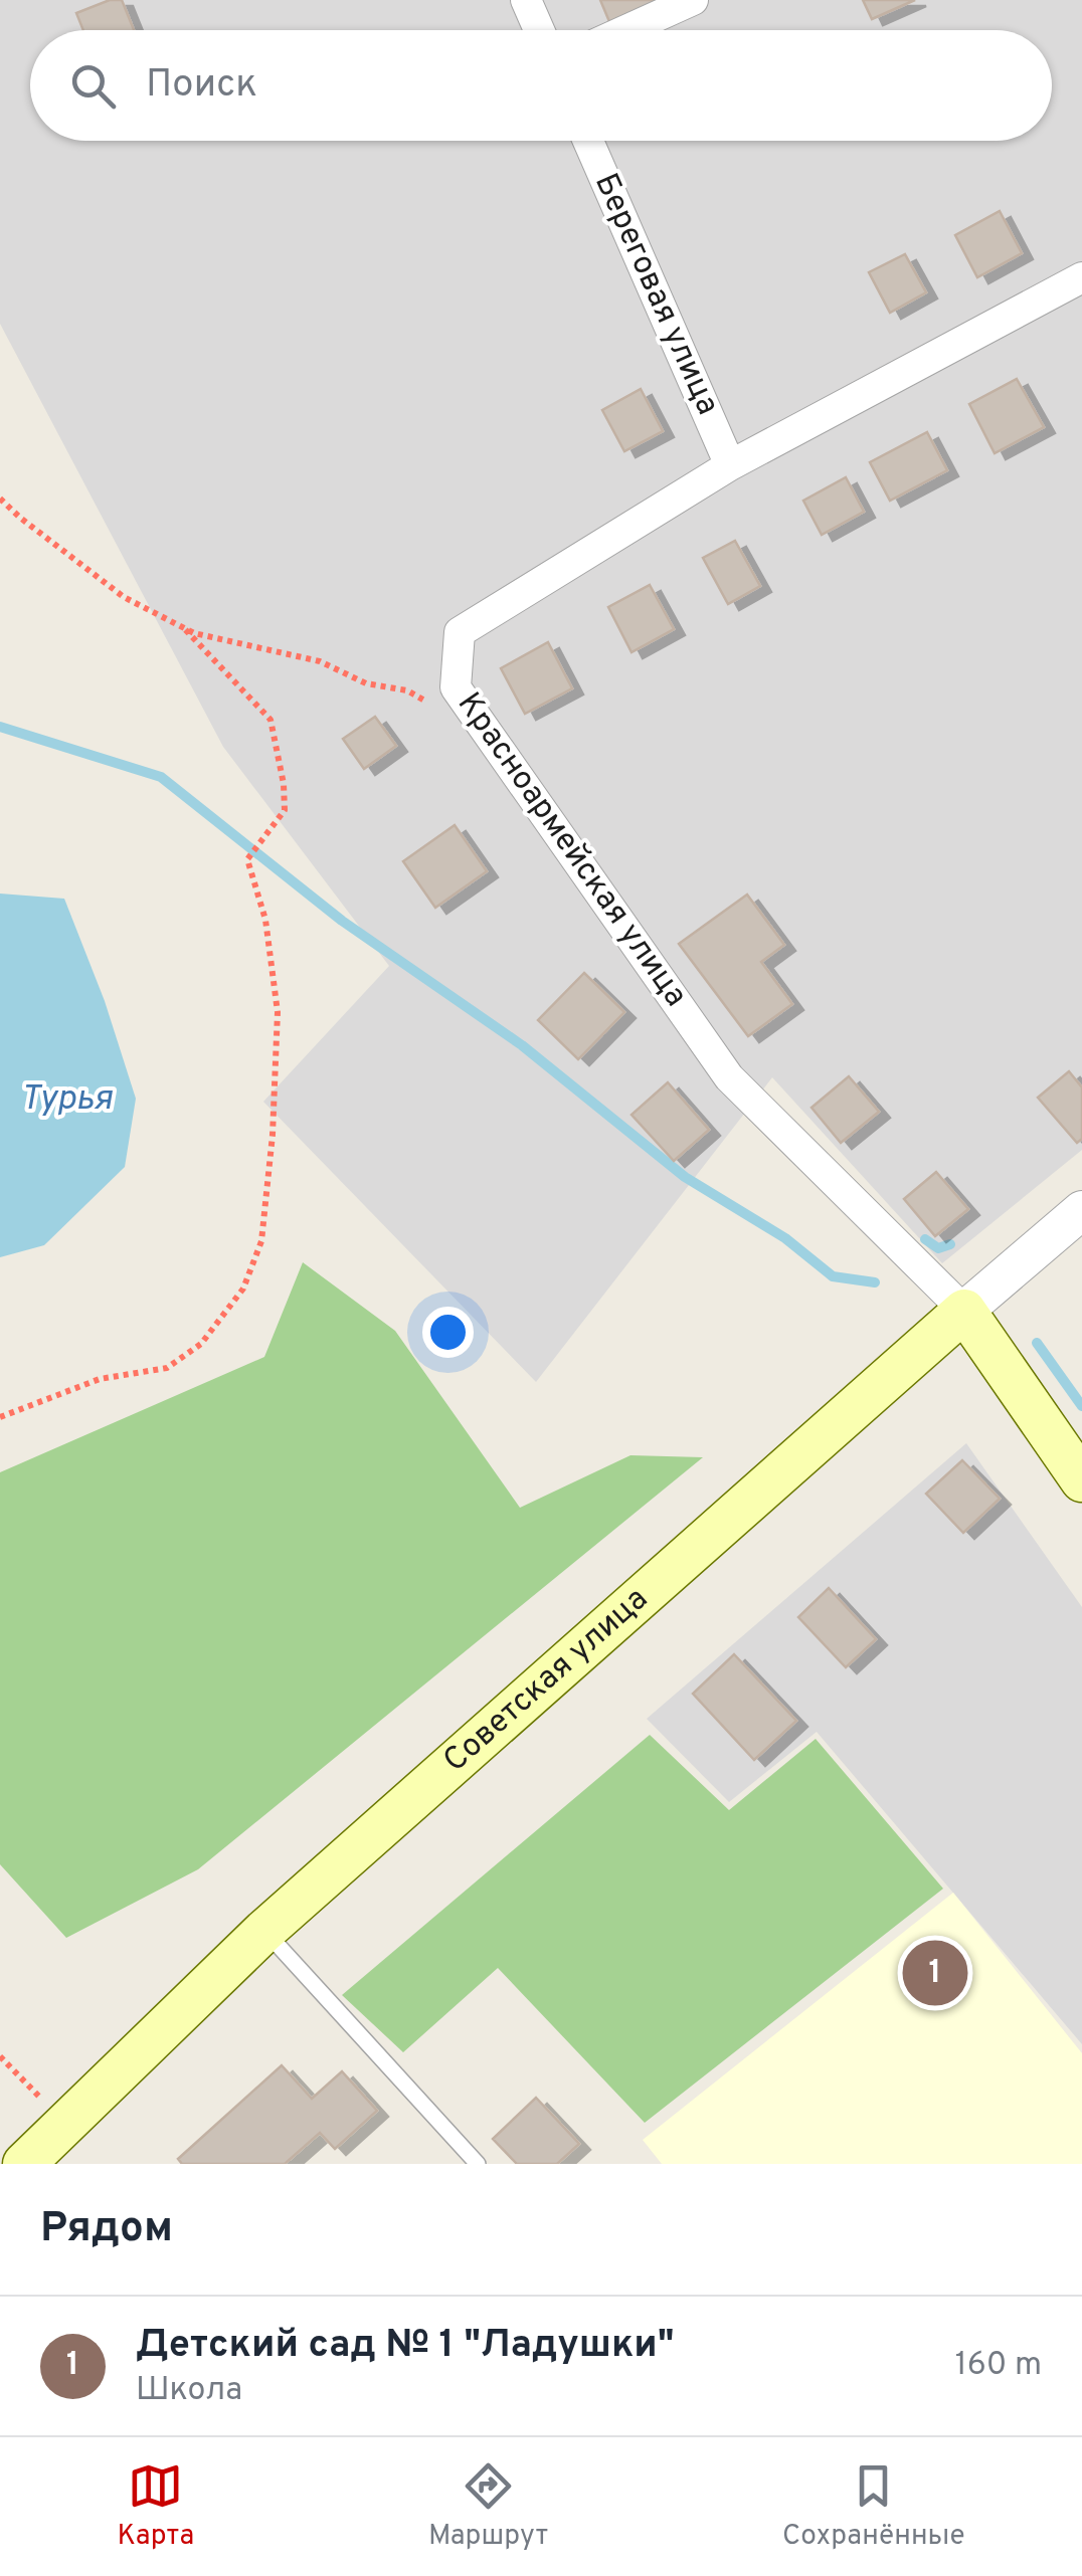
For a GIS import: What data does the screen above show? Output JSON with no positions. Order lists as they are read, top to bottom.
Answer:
{
  "streets": {
    "main road": ["Советская улица"],
    "street": ["Береговая улица", "Красноармейская улица"]
  },
  "crossings": [
    ["Береговая улица", "Красноармейская улица"],
    ["Красноармейская улица", "Советская улица"]
  ],
  "water": ["Турья"],
  "page": {
    "search": "Поиск",
    "pins": "1",
    "heading": "Рядом",
    "list": [
      {
        "mark": "1",
        "name": "Детский сад № 1 \"Ладушки\"",
        "note": "Школа",
        "value": "160 m"
      }
    ],
    "nav": ["Карта", "Маршрут", "Сохранённые"]
  }
}
